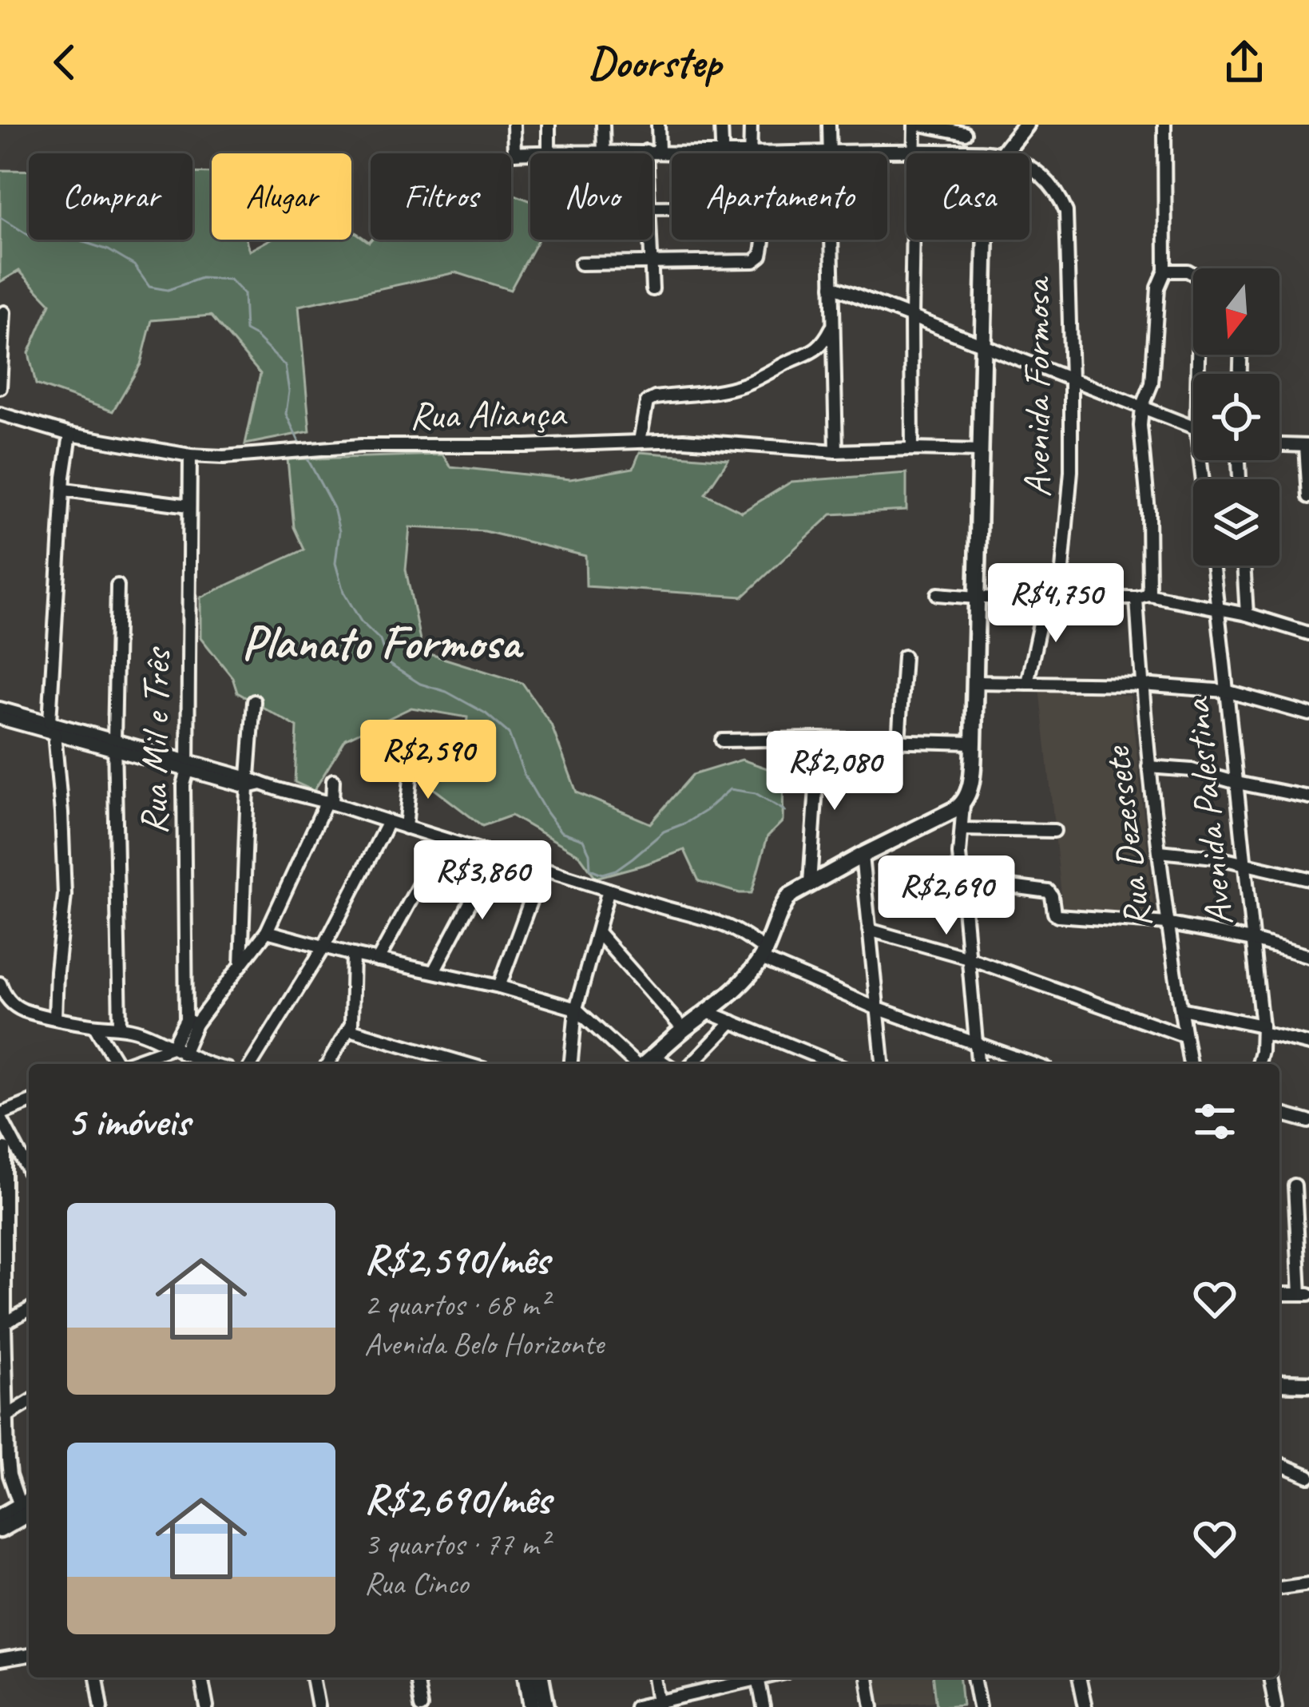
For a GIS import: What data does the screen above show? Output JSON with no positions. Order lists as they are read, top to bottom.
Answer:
{
  "streets": {
    "main road": ["Avenida Formosa"],
    "street": [
      "Rua Aliança",
      "Rua Mil e Três",
      "Avenida Palestina",
      "Rua Dezessete"
    ]
  },
  "crossings": [
    ["Avenida Formosa", "Rua Aliança"],
    ["Rua Aliança", "Rua Mil e Três"]
  ],
  "districts": ["Planato Formosa"],
  "north": "bottom",
  "page": {
    "header": "Doorstep",
    "chip": [
      "Comprar",
      "Alugar",
      "Filtros",
      "Novo",
      "Apartamento",
      "Casa"
    ],
    "price": [
      "R$4,750",
      "R$2,590",
      "R$2,080",
      "R$3,860",
      "R$2,690"
    ],
    "heading": "5 imóveis",
    "list": [
      {
        "name": "R$2,590/mês",
        "note": "2 quartos · 68 m² · Avenida Belo Horizonte"
      },
      {
        "name": "R$2,690/mês",
        "note": "3 quartos · 77 m² · Rua Cinco"
      }
    ]
  }
}
